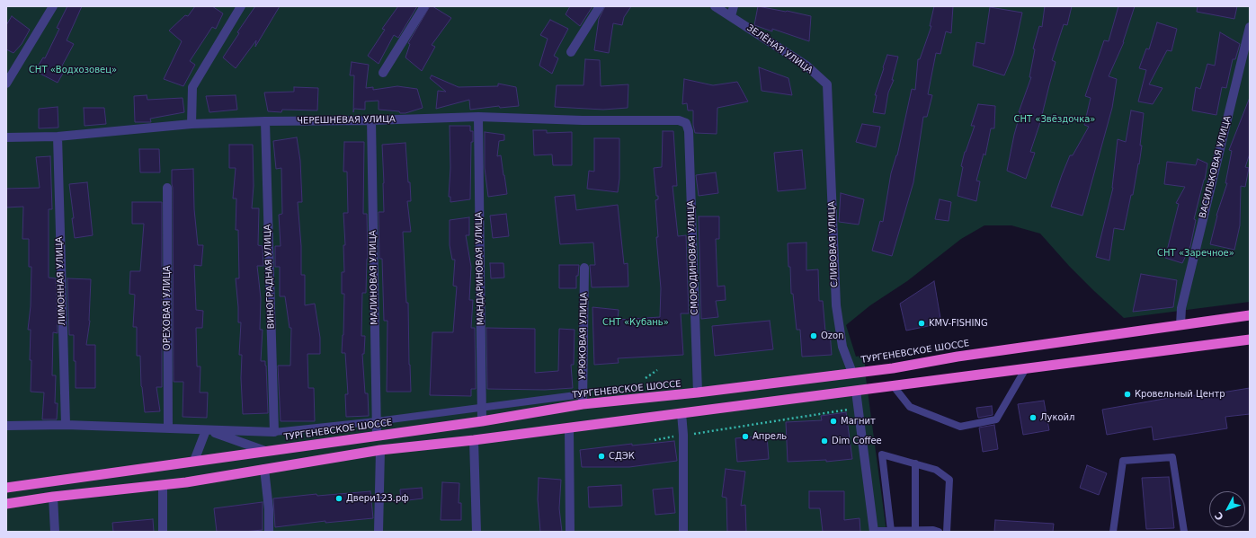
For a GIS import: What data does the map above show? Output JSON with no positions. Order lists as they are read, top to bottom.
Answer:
{
  "streets": {
    "highway": ["ТУРГЕНЕВСКОЕ ШОССЕ"],
    "street": [
      "ЗЕЛЁНАЯ УЛИЦА",
      "ЧЕРЕШНЕВАЯ УЛИЦА",
      "ВАСИЛЬКОВАЯ УЛИЦА",
      "СЛИВОВАЯ УЛИЦА",
      "СМОРОДИНОВАЯ УЛИЦА",
      "МАНДАРИНОВАЯ УЛИЦА",
      "ВИНОГРАДНАЯ УЛИЦА",
      "МАЛИНОВАЯ УЛИЦА",
      "ЛИМОННАЯ УЛИЦА",
      "ОРЕХОВАЯ УЛИЦА",
      "УРЮКОВАЯ УЛИЦА"
    ]
  },
  "crossings": [
    ["ЗЕЛЁНАЯ УЛИЦА", "СЛИВОВАЯ УЛИЦА"],
    ["ЧЕРЕШНЕВАЯ УЛИЦА", "СМОРОДИНОВАЯ УЛИЦА"],
    ["ЧЕРЕШНЕВАЯ УЛИЦА", "МАНДАРИНОВАЯ УЛИЦА"],
    ["ЧЕРЕШНЕВАЯ УЛИЦА", "ВИНОГРАДНАЯ УЛИЦА"],
    ["ЧЕРЕШНЕВАЯ УЛИЦА", "МАЛИНОВАЯ УЛИЦА"],
    ["ЧЕРЕШНЕВАЯ УЛИЦА", "ЛИМОННАЯ УЛИЦА"],
    ["ВАСИЛЬКОВАЯ УЛИЦА", "ТУРГЕНЕВСКОЕ ШОССЕ"],
    ["СЛИВОВАЯ УЛИЦА", "ТУРГЕНЕВСКОЕ ШОССЕ"],
    ["СМОРОДИНОВАЯ УЛИЦА", "ТУРГЕНЕВСКОЕ ШОССЕ"],
    ["МАНДАРИНОВАЯ УЛИЦА", "ТУРГЕНЕВСКОЕ ШОССЕ"],
    ["МАЛИНОВАЯ УЛИЦА", "ТУРГЕНЕВСКОЕ ШОССЕ"],
    ["УРЮКОВАЯ УЛИЦА", "ТУРГЕНЕВСКОЕ ШОССЕ"]
  ],
  "parks": [
    "СНТ «Водхозовец»",
    "СНТ «Звёздочка»",
    "СНТ «Заречное»",
    "СНТ «Кубань»"
  ],
  "places": [
    "KMV-FISHING",
    "Ozon",
    "Кровельный Центр",
    "Лукойл",
    "Магнит",
    "Апрель",
    "Dim Coffee",
    "СДЭК",
    "Двери123.рф"
  ],
  "north": "bottom left"
}
